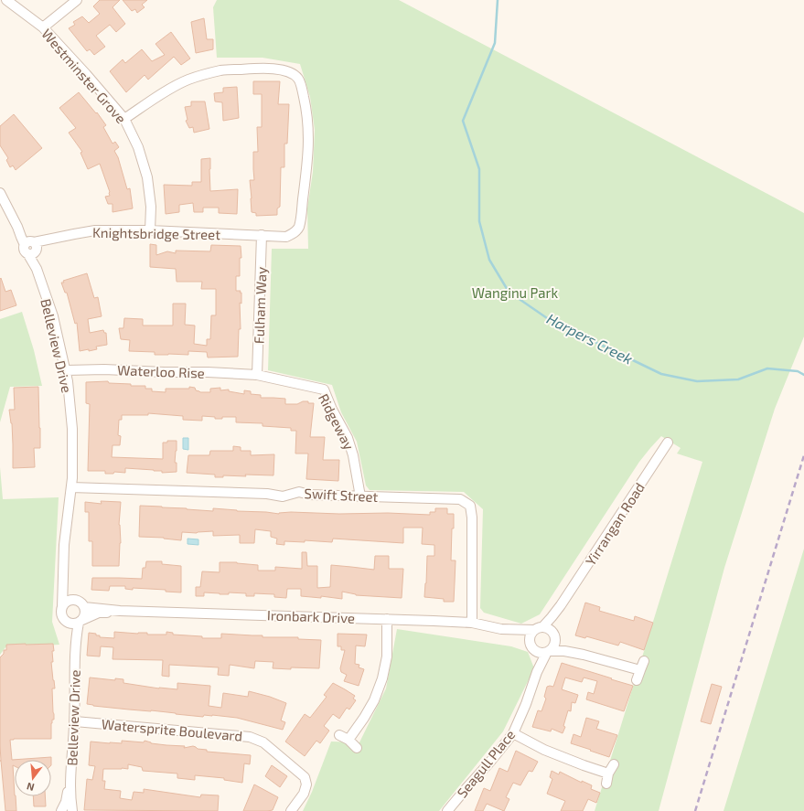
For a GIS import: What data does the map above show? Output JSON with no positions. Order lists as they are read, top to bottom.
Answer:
{
  "streets": {
    "street": [
      "Westminster Grove",
      "Knightsbridge Street",
      "Fulham Way",
      "Belleview Drive",
      "Waterloo Rise",
      "Ridgeway",
      "Swift Street",
      "Yirrangan Road",
      "Ironbark Drive",
      "Watersprite Boulevard",
      "Seagull Place"
    ]
  },
  "crossings": [
    ["Westminster Grove", "Knightsbridge Street"],
    ["Knightsbridge Street", "Fulham Way"],
    ["Knightsbridge Street", "Belleview Drive"],
    ["Fulham Way", "Waterloo Rise"],
    ["Fulham Way", "Ridgeway"],
    ["Belleview Drive", "Waterloo Rise"],
    ["Belleview Drive", "Swift Street"],
    ["Belleview Drive", "Ironbark Drive"],
    ["Belleview Drive", "Watersprite Boulevard"],
    ["Waterloo Rise", "Ridgeway"],
    ["Ridgeway", "Swift Street"],
    ["Swift Street", "Ironbark Drive"],
    ["Yirrangan Road", "Ironbark Drive"],
    ["Yirrangan Road", "Seagull Place"],
    ["Ironbark Drive", "Seagull Place"]
  ],
  "water": ["Harpers Creek"],
  "parks": ["Wanginu Park"],
  "north": "bottom"
}
